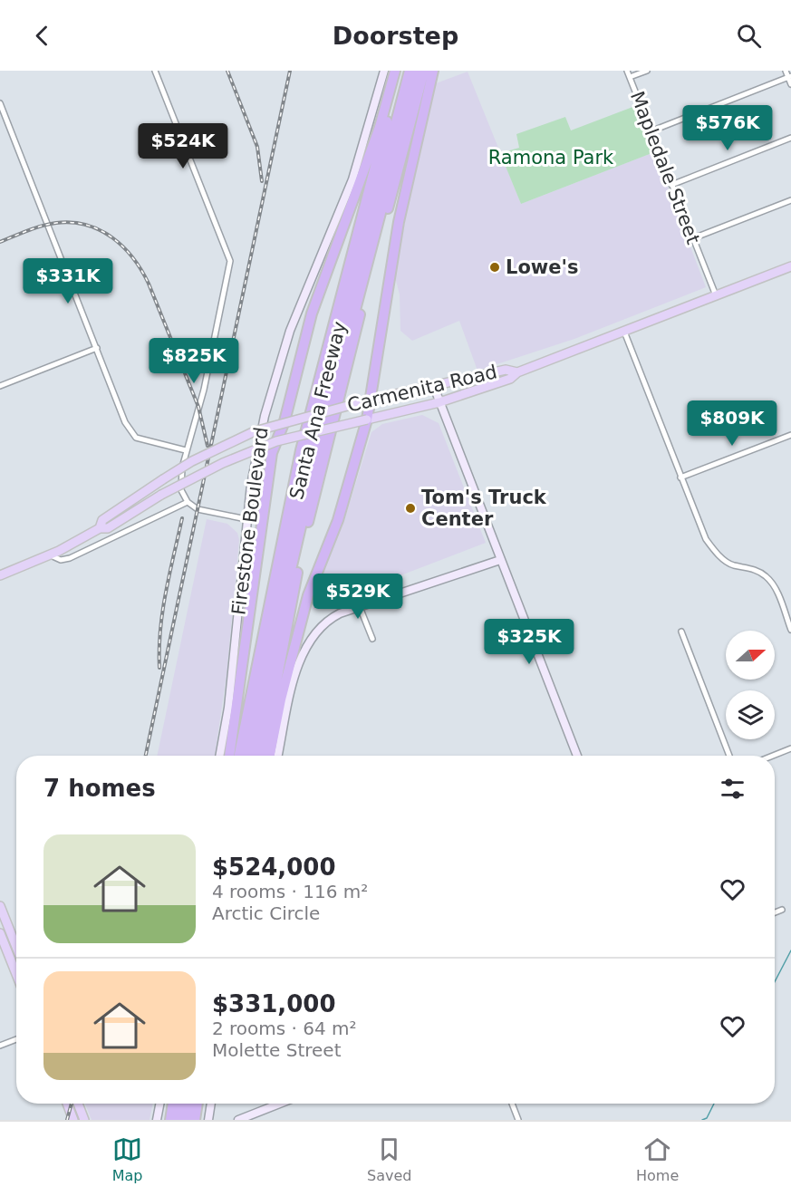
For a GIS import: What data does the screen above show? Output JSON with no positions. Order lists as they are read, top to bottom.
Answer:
{
  "streets": {
    "highway": ["Santa Ana Freeway"],
    "main road": ["Carmenita Road"],
    "street": ["Mapledale Street", "Firestone Boulevard"]
  },
  "crossings": [
    ["Mapledale Street", "Carmenita Road"]
  ],
  "parks": ["Ramona Park"],
  "places": ["Lowe's", "Tom's Truck Center"],
  "north": "right",
  "page": {
    "header": "Doorstep",
    "price": [
      "$576K",
      "$524K",
      "$331K",
      "$825K",
      "$809K",
      "$529K",
      "$325K"
    ],
    "heading": "7 homes",
    "list": [
      {
        "name": "$524,000",
        "note": "4 rooms · 116 m² · Arctic Circle"
      },
      {
        "name": "$331,000",
        "note": "2 rooms · 64 m² · Molette Street"
      }
    ],
    "tabs": ["Map", "Saved", "Home"]
  }
}
